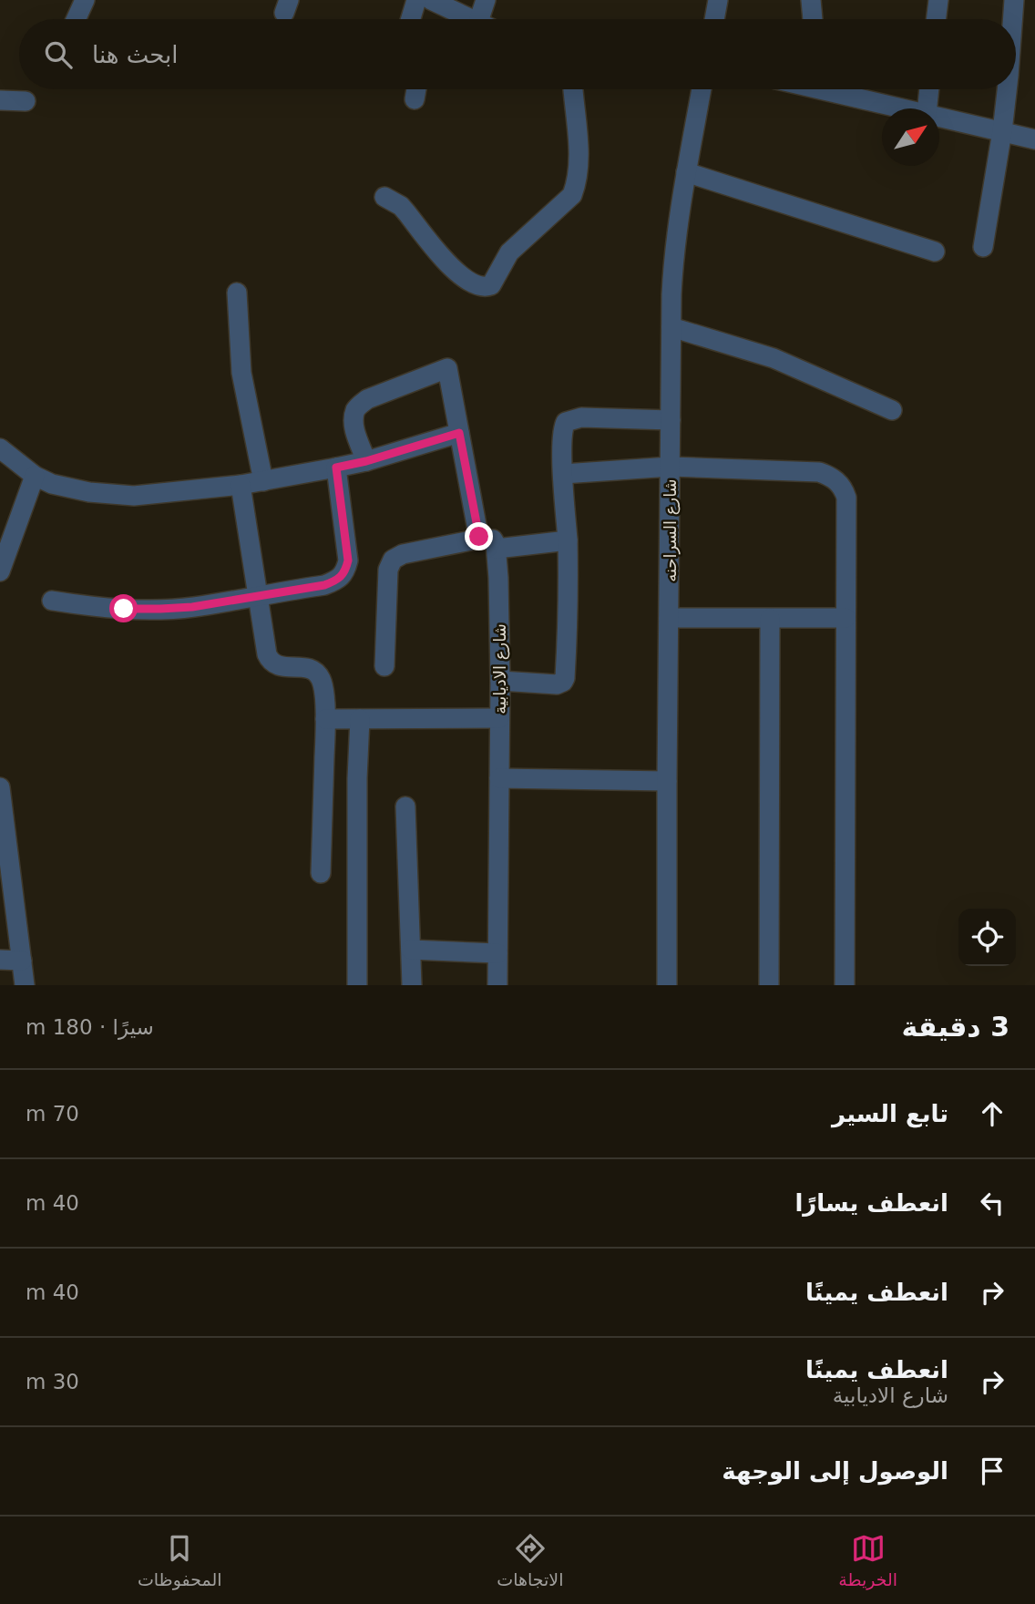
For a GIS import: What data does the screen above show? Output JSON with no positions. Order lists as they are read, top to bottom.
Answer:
{
  "streets": {
    "street": ["شارع السراحنه", "شارع الاديابية"]
  },
  "north": "top right",
  "page": {
    "search": "ابحث هنا",
    "heading": ["3 دقيقة", "سيرًا · 180 m"],
    "list": [
      ["تابع السير", "70 m"],
      ["انعطف يسارًا", "40 m"],
      ["انعطف يمينًا", "40 m"],
      ["انعطف يمينًا", "شارع الاديابية", "30 m"],
      "الوصول إلى الوجهة"
    ],
    "nav": ["الخريطة", "الاتجاهات", "المحفوظات"]
  }
}
